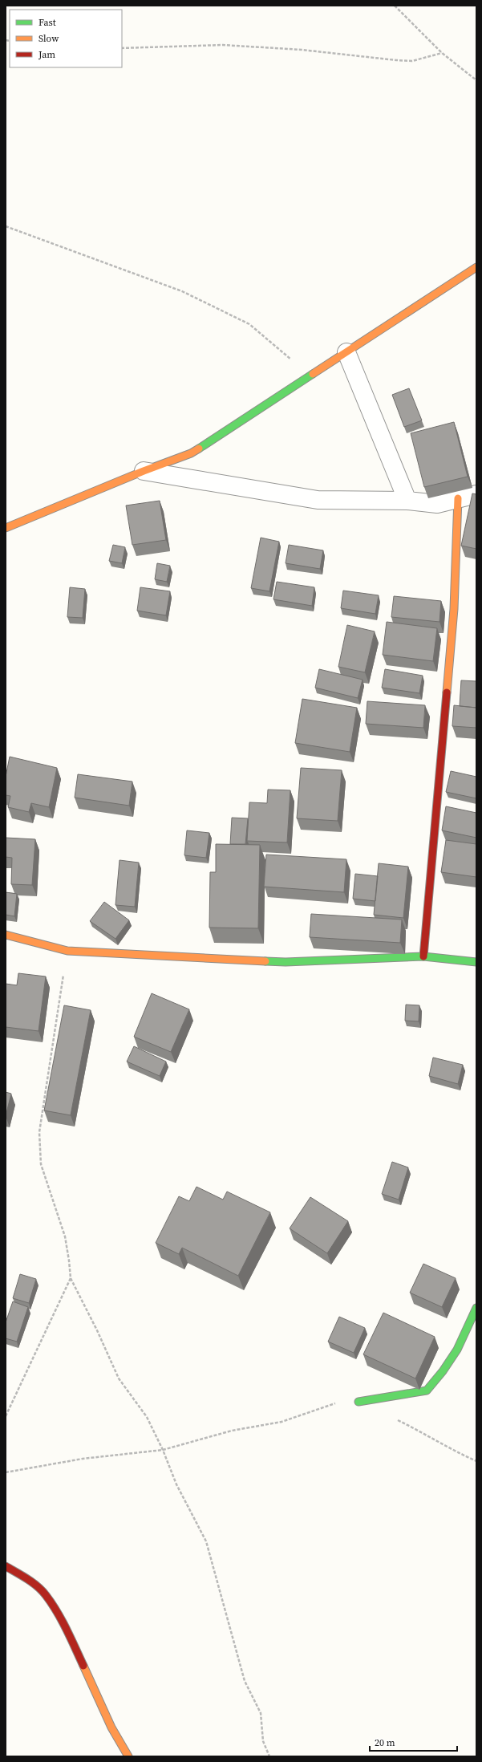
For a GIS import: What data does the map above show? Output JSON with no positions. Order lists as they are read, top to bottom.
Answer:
{
  "legend": ["Fast", "Slow", "Jam"],
  "scale_bar": "20 m"
}
